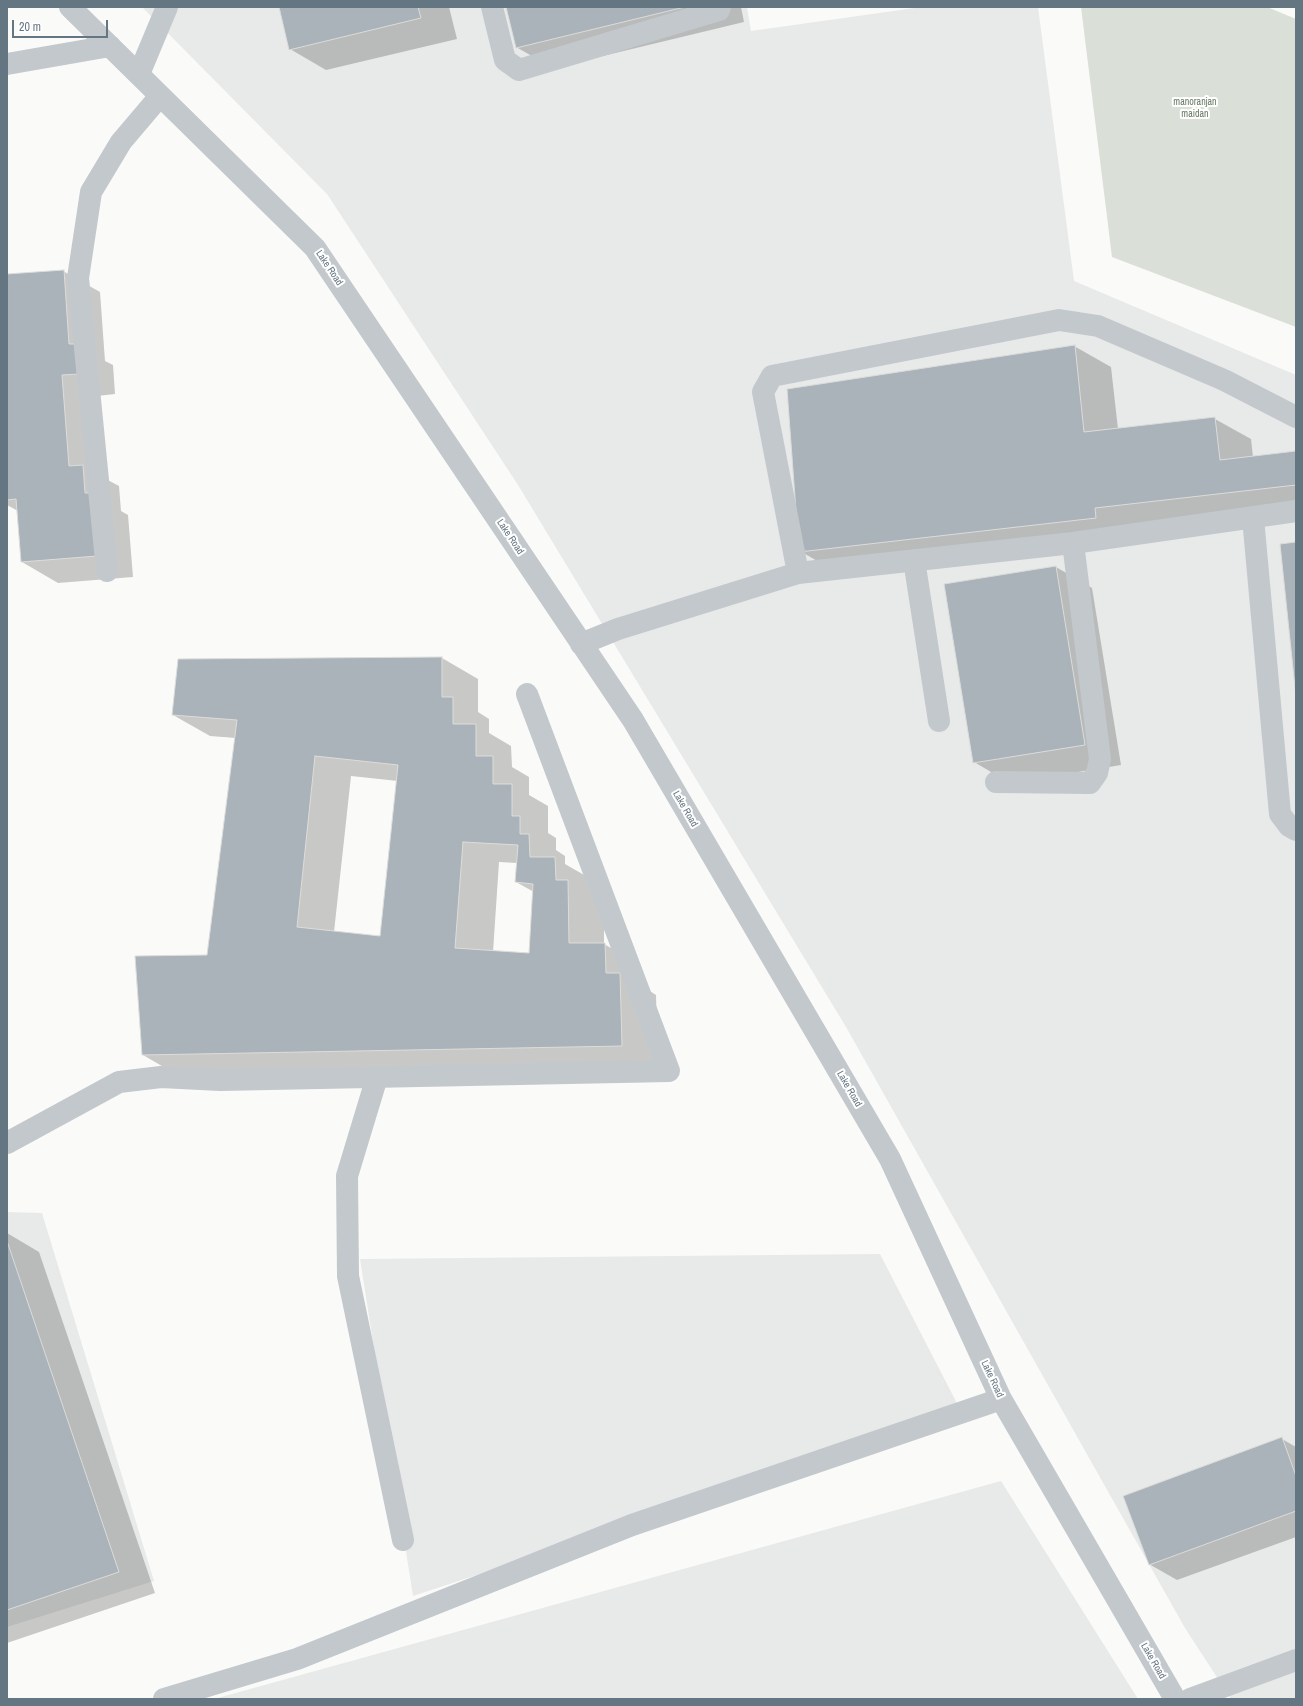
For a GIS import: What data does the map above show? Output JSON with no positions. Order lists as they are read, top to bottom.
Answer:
{
  "streets": {
    "street": ["Lake Road"]
  },
  "parks": ["manoranjan maidan"],
  "scale_bar": "20 m"
}
